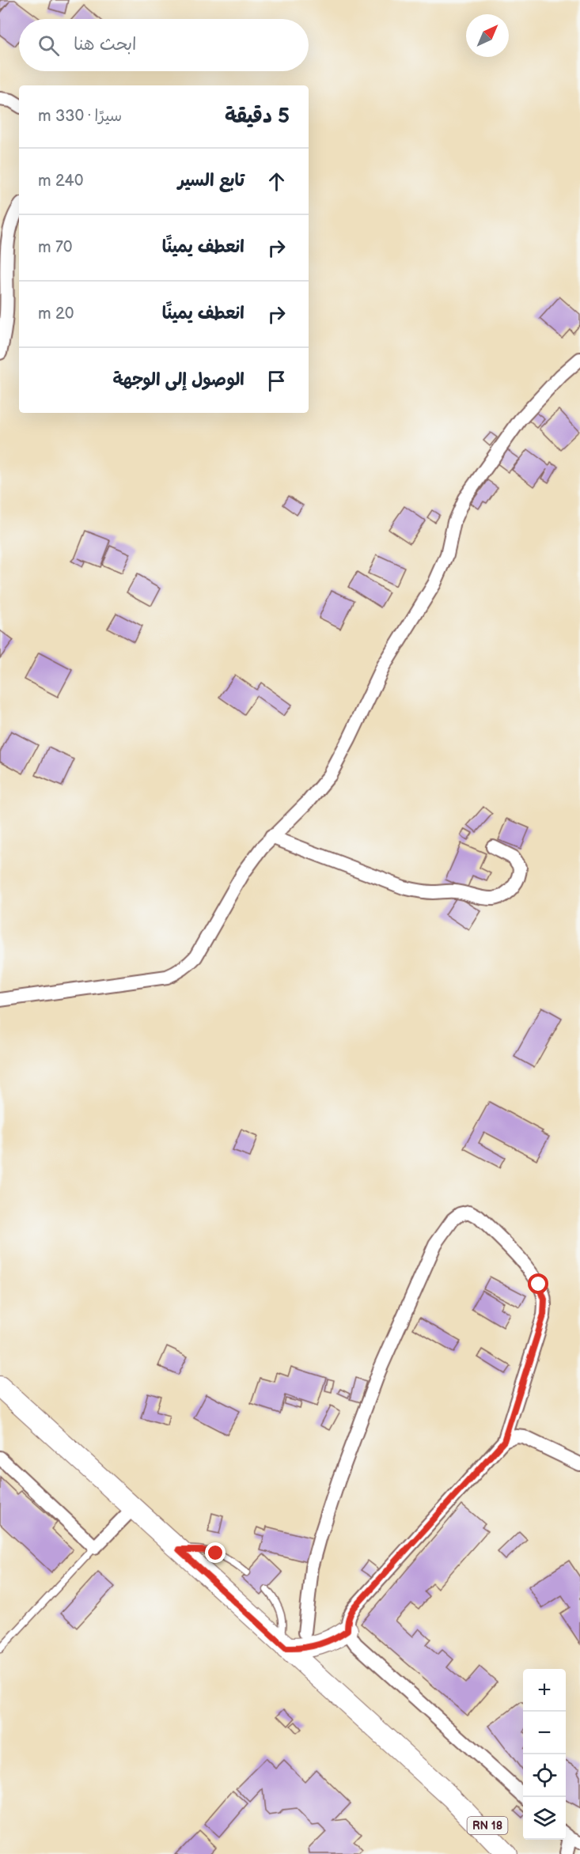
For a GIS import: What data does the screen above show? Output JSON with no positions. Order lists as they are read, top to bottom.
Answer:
{
  "streets": {
    "main road": ["RN 18"]
  },
  "north": "top right",
  "page": {
    "search": "ابحث هنا",
    "heading": ["5 دقيقة", "سيرًا · 330 m"],
    "list": [
      ["تابع السير", "240 m"],
      ["انعطف يمينًا", "70 m"],
      ["انعطف يمينًا", "20 m"],
      "الوصول إلى الوجهة"
    ],
    "map_buttons": ["+", "−"]
  }
}
